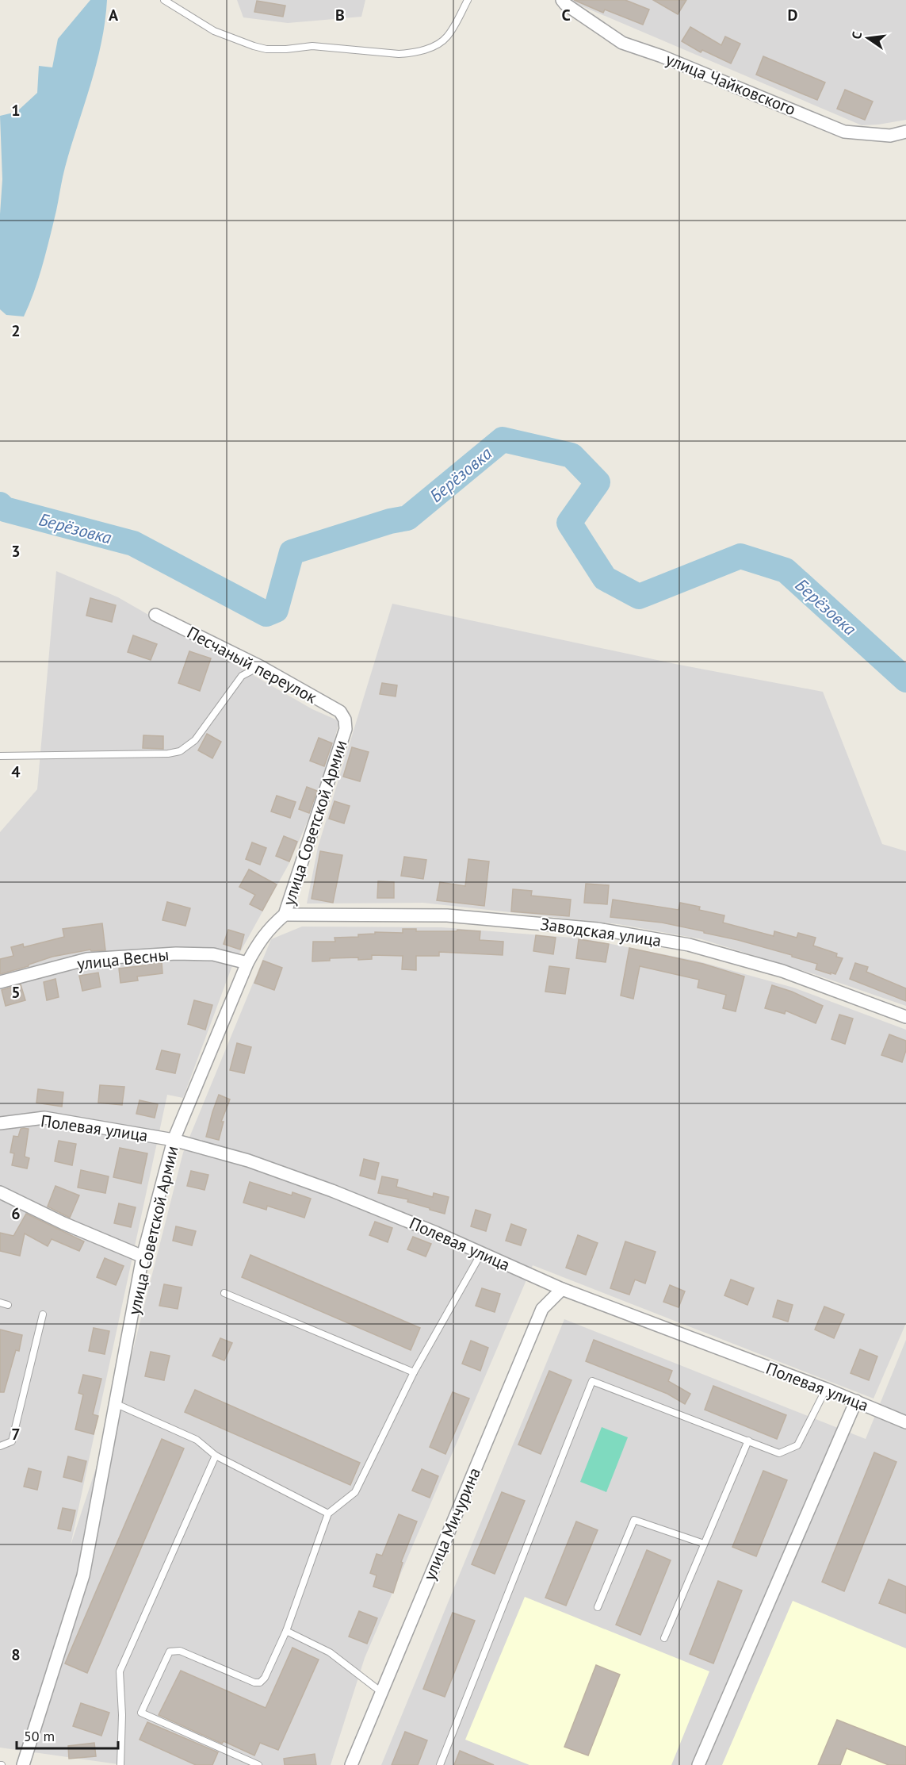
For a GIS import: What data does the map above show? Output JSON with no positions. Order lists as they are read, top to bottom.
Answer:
{
  "streets": {
    "street": [
      "улица Чайковского",
      "Песчаный переулок",
      "улица Советской Армии",
      "Заводская улица",
      "улица Весны",
      "Полевая улица",
      "улица Мичурина"
    ]
  },
  "crossings": [
    ["Песчаный переулок", "улица Советской Армии"],
    ["улица Советской Армии", "Заводская улица"],
    ["улица Советской Армии", "улица Весны"],
    ["улица Советской Армии", "Полевая улица"],
    ["Полевая улица", "улица Мичурина"]
  ],
  "water": ["Берёзовка"],
  "scale_bar": "50 m",
  "north": "left",
  "grid": {
    "columns": [
      "A",
      "B",
      "C",
      "D"
    ],
    "rows": [
      "1",
      "2",
      "3",
      "4",
      "5",
      "6",
      "7",
      "8"
    ]
  }
}
